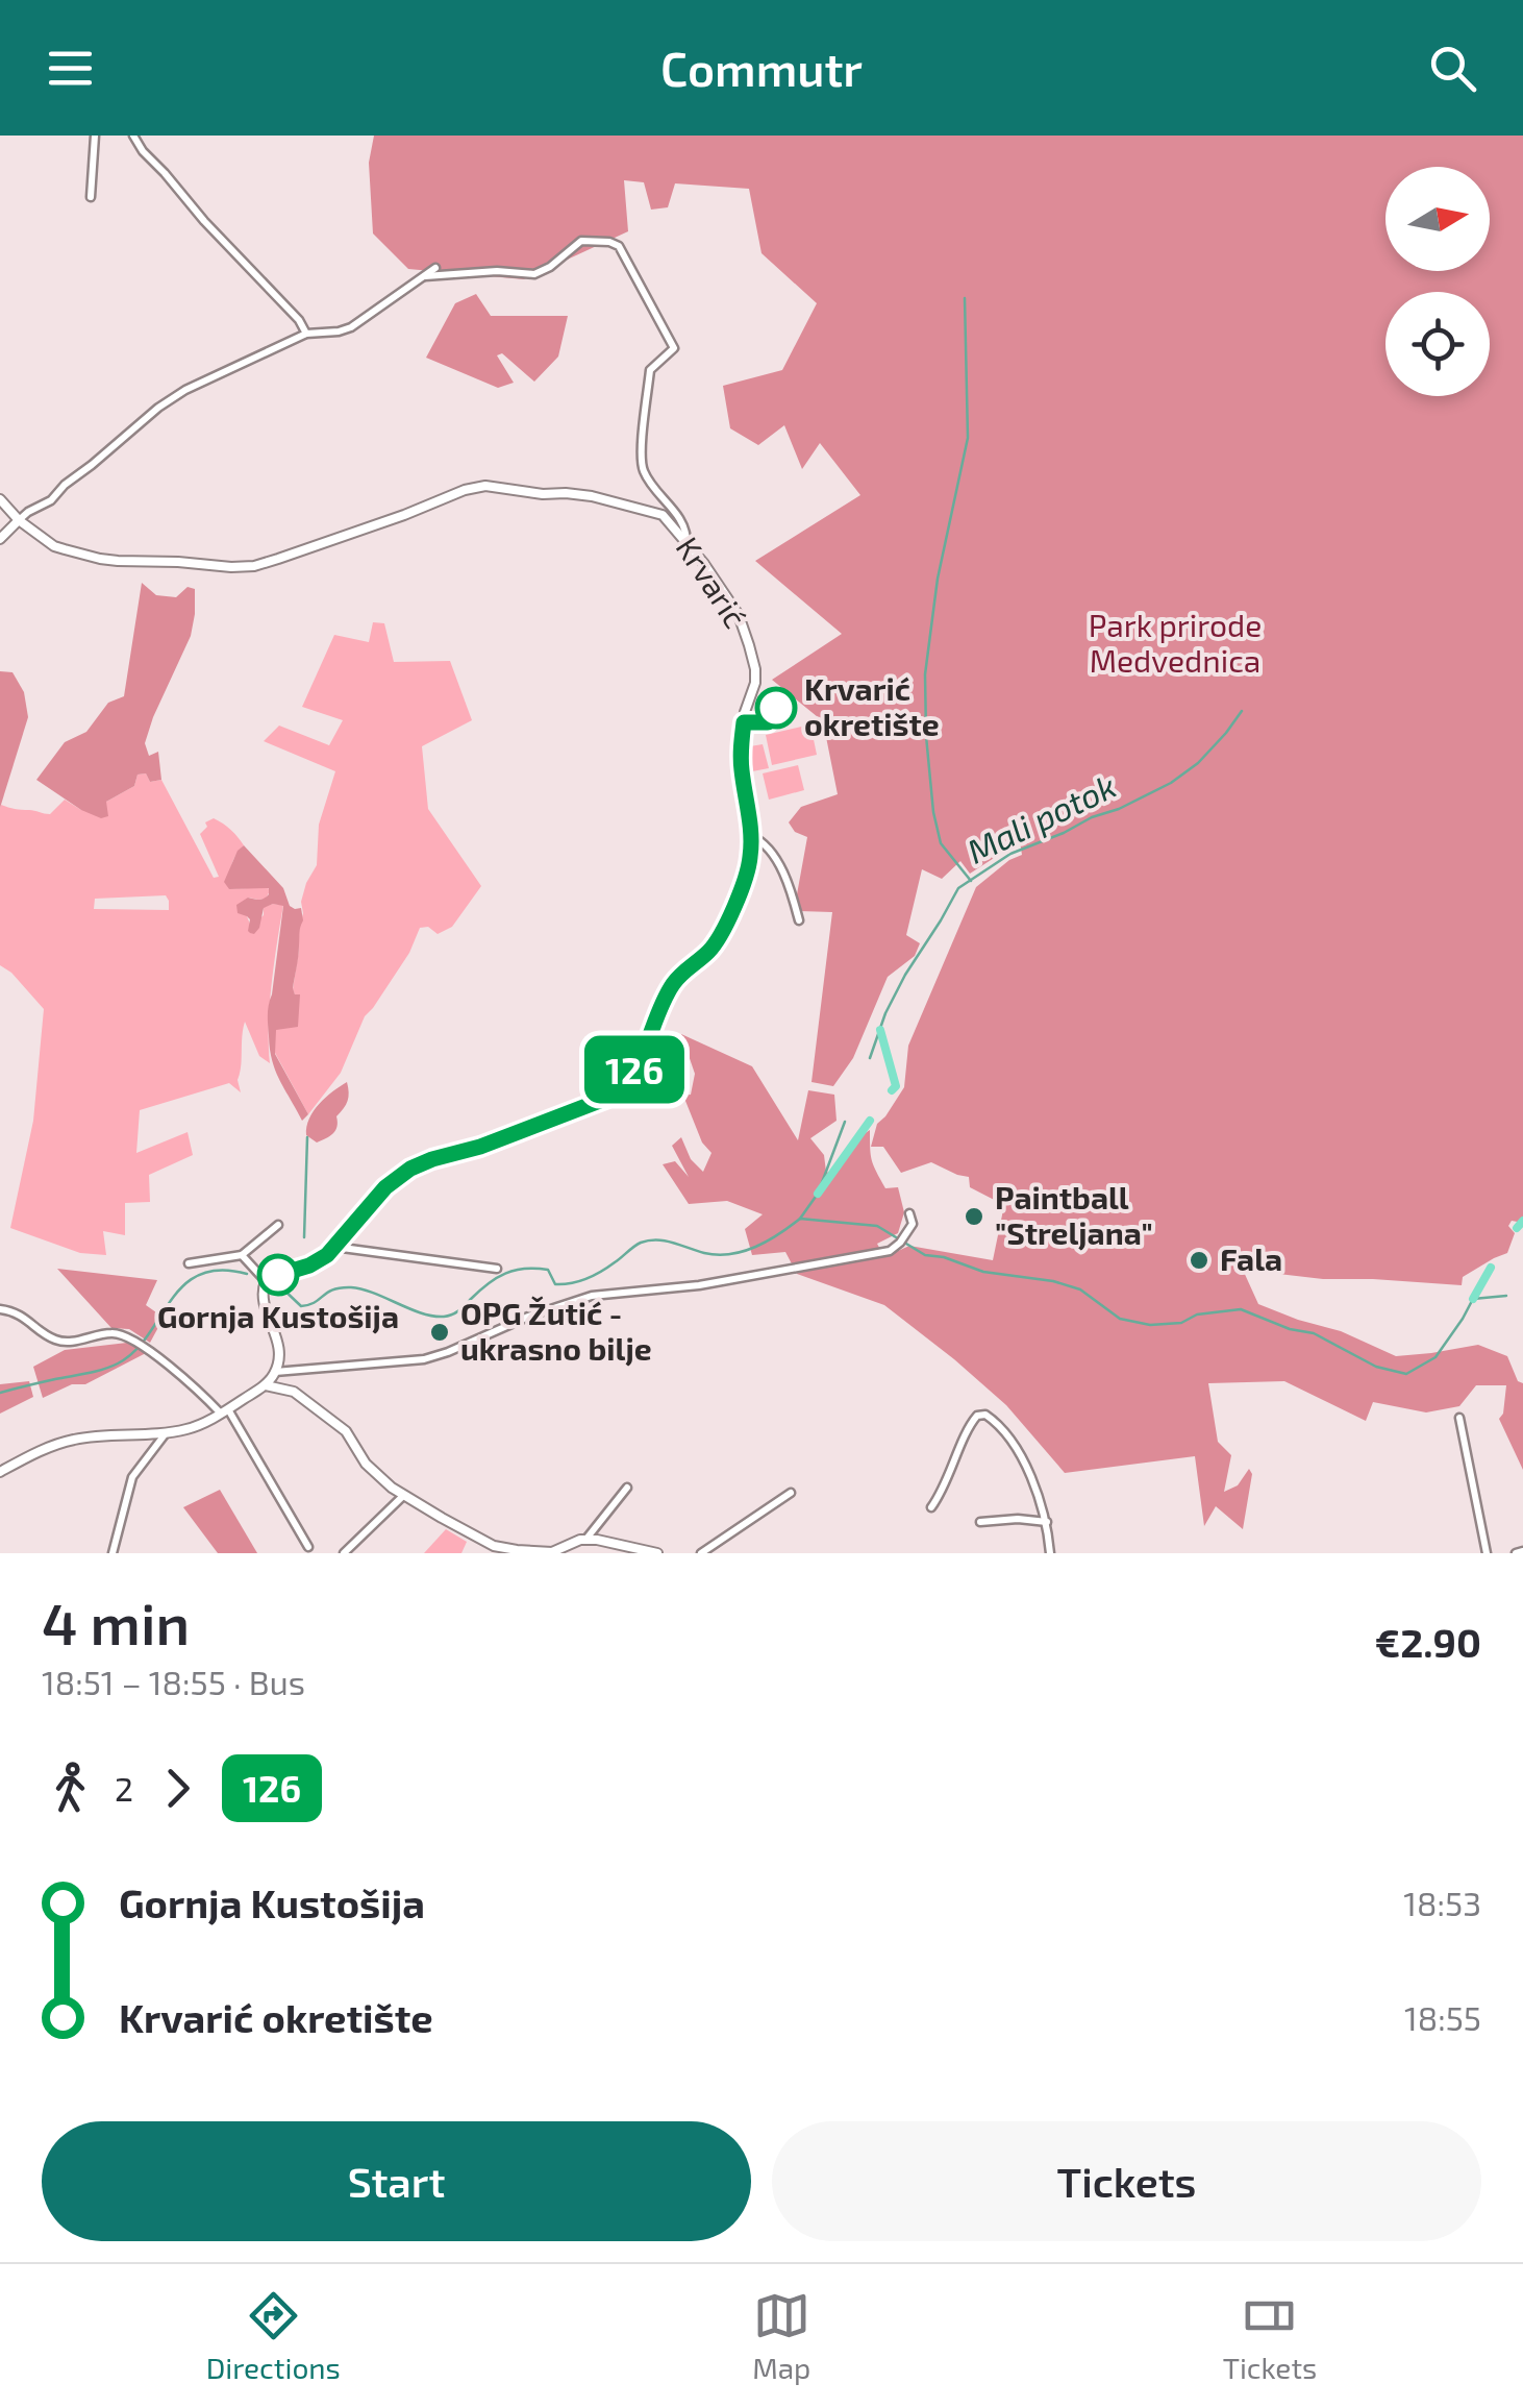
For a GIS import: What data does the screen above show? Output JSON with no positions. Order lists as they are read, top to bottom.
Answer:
{
  "streets": {
    "street": ["Krvarić"]
  },
  "water": ["Mali potok"],
  "parks": ["Park prirode Medvednica"],
  "places": [
    "Krvarić okretište",
    "Paintball \"Streljana\"",
    "Fala",
    "Gornja Kustošija",
    "OPG Žutić - ukrasno bilje"
  ],
  "lines": ["bus line 126"],
  "north": "right",
  "page": {
    "header": "Commutr",
    "on_map": "126",
    "heading": ["4 min", "18:51 – 18:55 · Bus", "€2.90"],
    "legs": ["2", "126"],
    "list": [
      {
        "name": "Gornja Kustošija",
        "value": "18:53"
      },
      {
        "name": "Krvarić okretište",
        "value": "18:55"
      }
    ],
    "buttons": ["Start", "Tickets"],
    "tabs": ["Directions", "Map", "Tickets"]
  }
}
